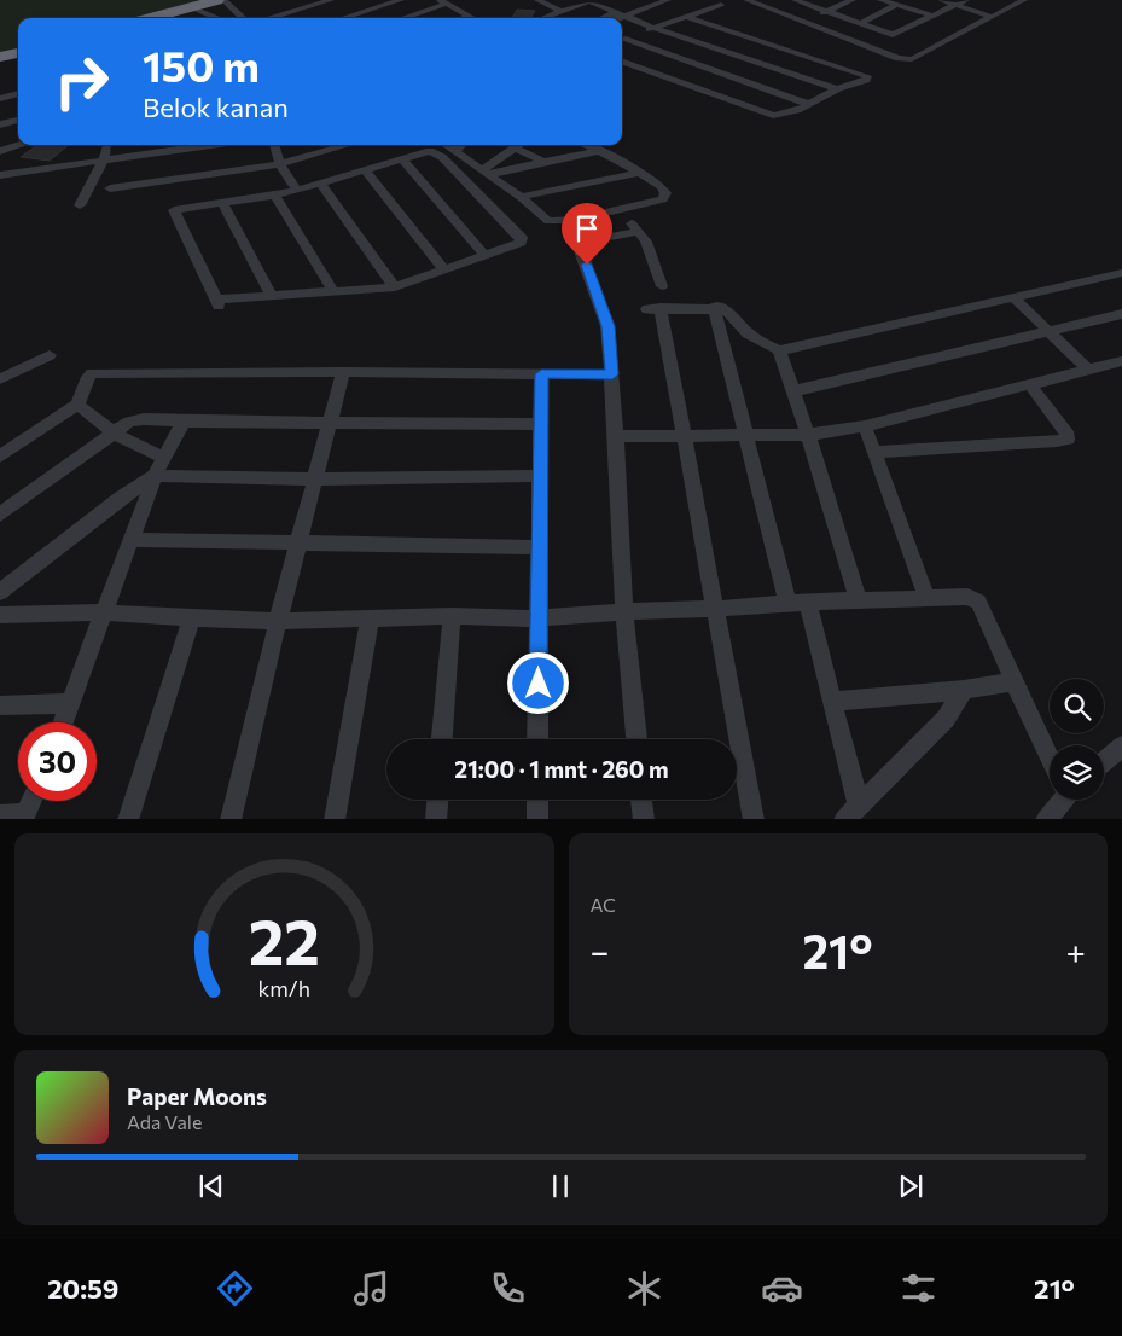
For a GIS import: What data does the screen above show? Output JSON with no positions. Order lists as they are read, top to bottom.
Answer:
{
  "page": {
    "turn": ["150 m", "Belok kanan"],
    "limit": "30",
    "trip": "21:00 · 1 mnt · 260 m",
    "tile": "AC",
    "heat": ["−", "21°", "+"],
    "song": ["Paper Moons", "Ada Vale"],
    "tabs": ["20:59", "21°"],
    "gauge": ["22", "km/h"]
  }
}
